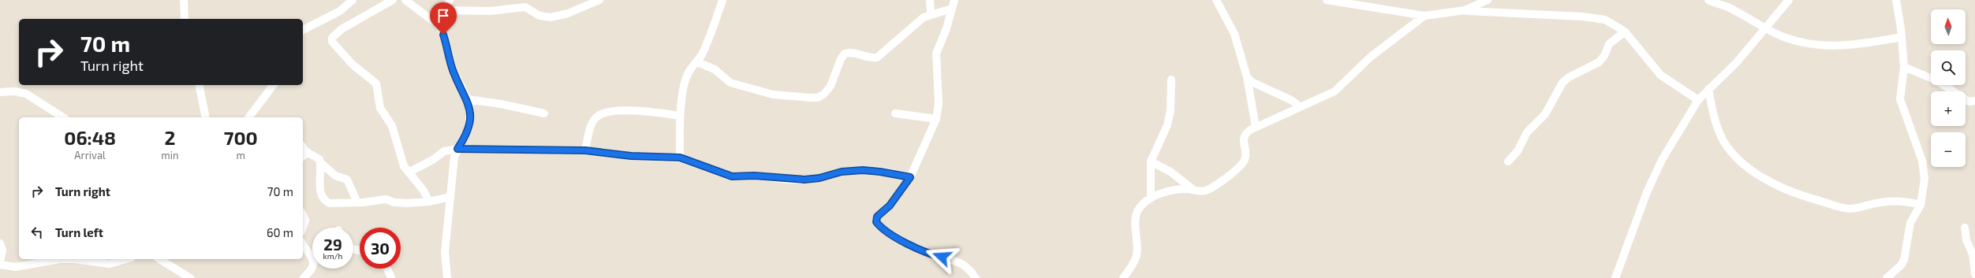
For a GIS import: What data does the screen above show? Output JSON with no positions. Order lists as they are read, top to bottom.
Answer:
{
  "north": "top",
  "page": {
    "map_buttons": ["+", "−"],
    "turn": ["70 m", "Turn right"],
    "eta": [
      "06:48",
      "Arrival",
      "2",
      "min",
      "700",
      "m"
    ],
    "list": [
      {
        "name": "Turn right",
        "value": "70 m"
      },
      {
        "name": "Turn left",
        "value": "60 m"
      }
    ],
    "speed": "29 km/h",
    "limit": "30"
  }
}
